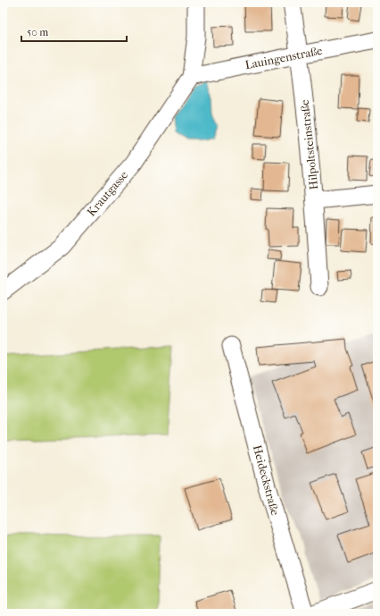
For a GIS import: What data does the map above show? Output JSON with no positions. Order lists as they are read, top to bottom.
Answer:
{
  "streets": {
    "street": [
      "Lauingenstraße",
      "Hilpoltsteinstraße",
      "Krautgasse",
      "Heideckstraße"
    ]
  },
  "crossings": [
    ["Lauingenstraße", "Hilpoltsteinstraße"],
    ["Lauingenstraße", "Krautgasse"]
  ],
  "scale_bar": "50 m"
}
